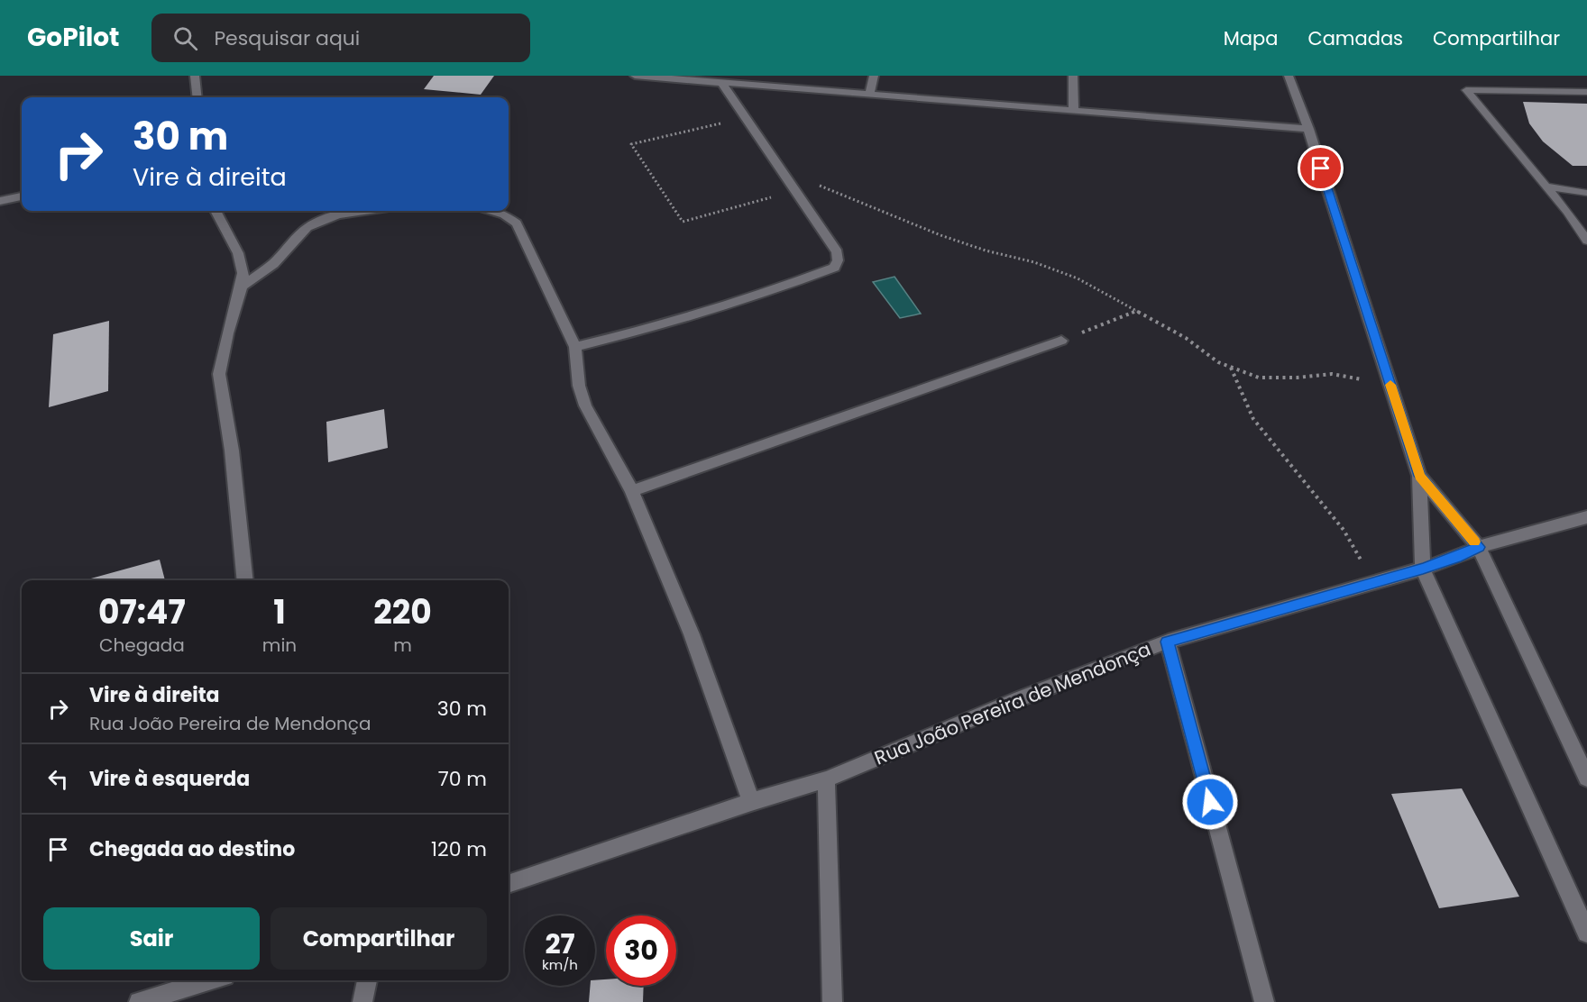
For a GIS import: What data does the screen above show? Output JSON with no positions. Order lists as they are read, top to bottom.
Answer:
{
  "streets": {
    "street": ["Rua João Pereira de Mendonça"]
  },
  "page": {
    "header": "GoPilot",
    "search": "Pesquisar aqui",
    "nav": ["Mapa", "Camadas", "Compartilhar"],
    "turn": ["30 m", "Vire à direita"],
    "eta": [
      "07:47",
      "Chegada",
      "1",
      "min",
      "220",
      "m"
    ],
    "list": [
      {
        "name": "Vire à direita",
        "note": "Rua João Pereira de Mendonça",
        "value": "30 m"
      },
      {
        "name": "Vire à esquerda",
        "value": "70 m"
      },
      {
        "name": "Chegada ao destino",
        "value": "120 m"
      }
    ],
    "buttons": ["Sair", "Compartilhar"],
    "speed": "27 km/h",
    "limit": "30"
  }
}
